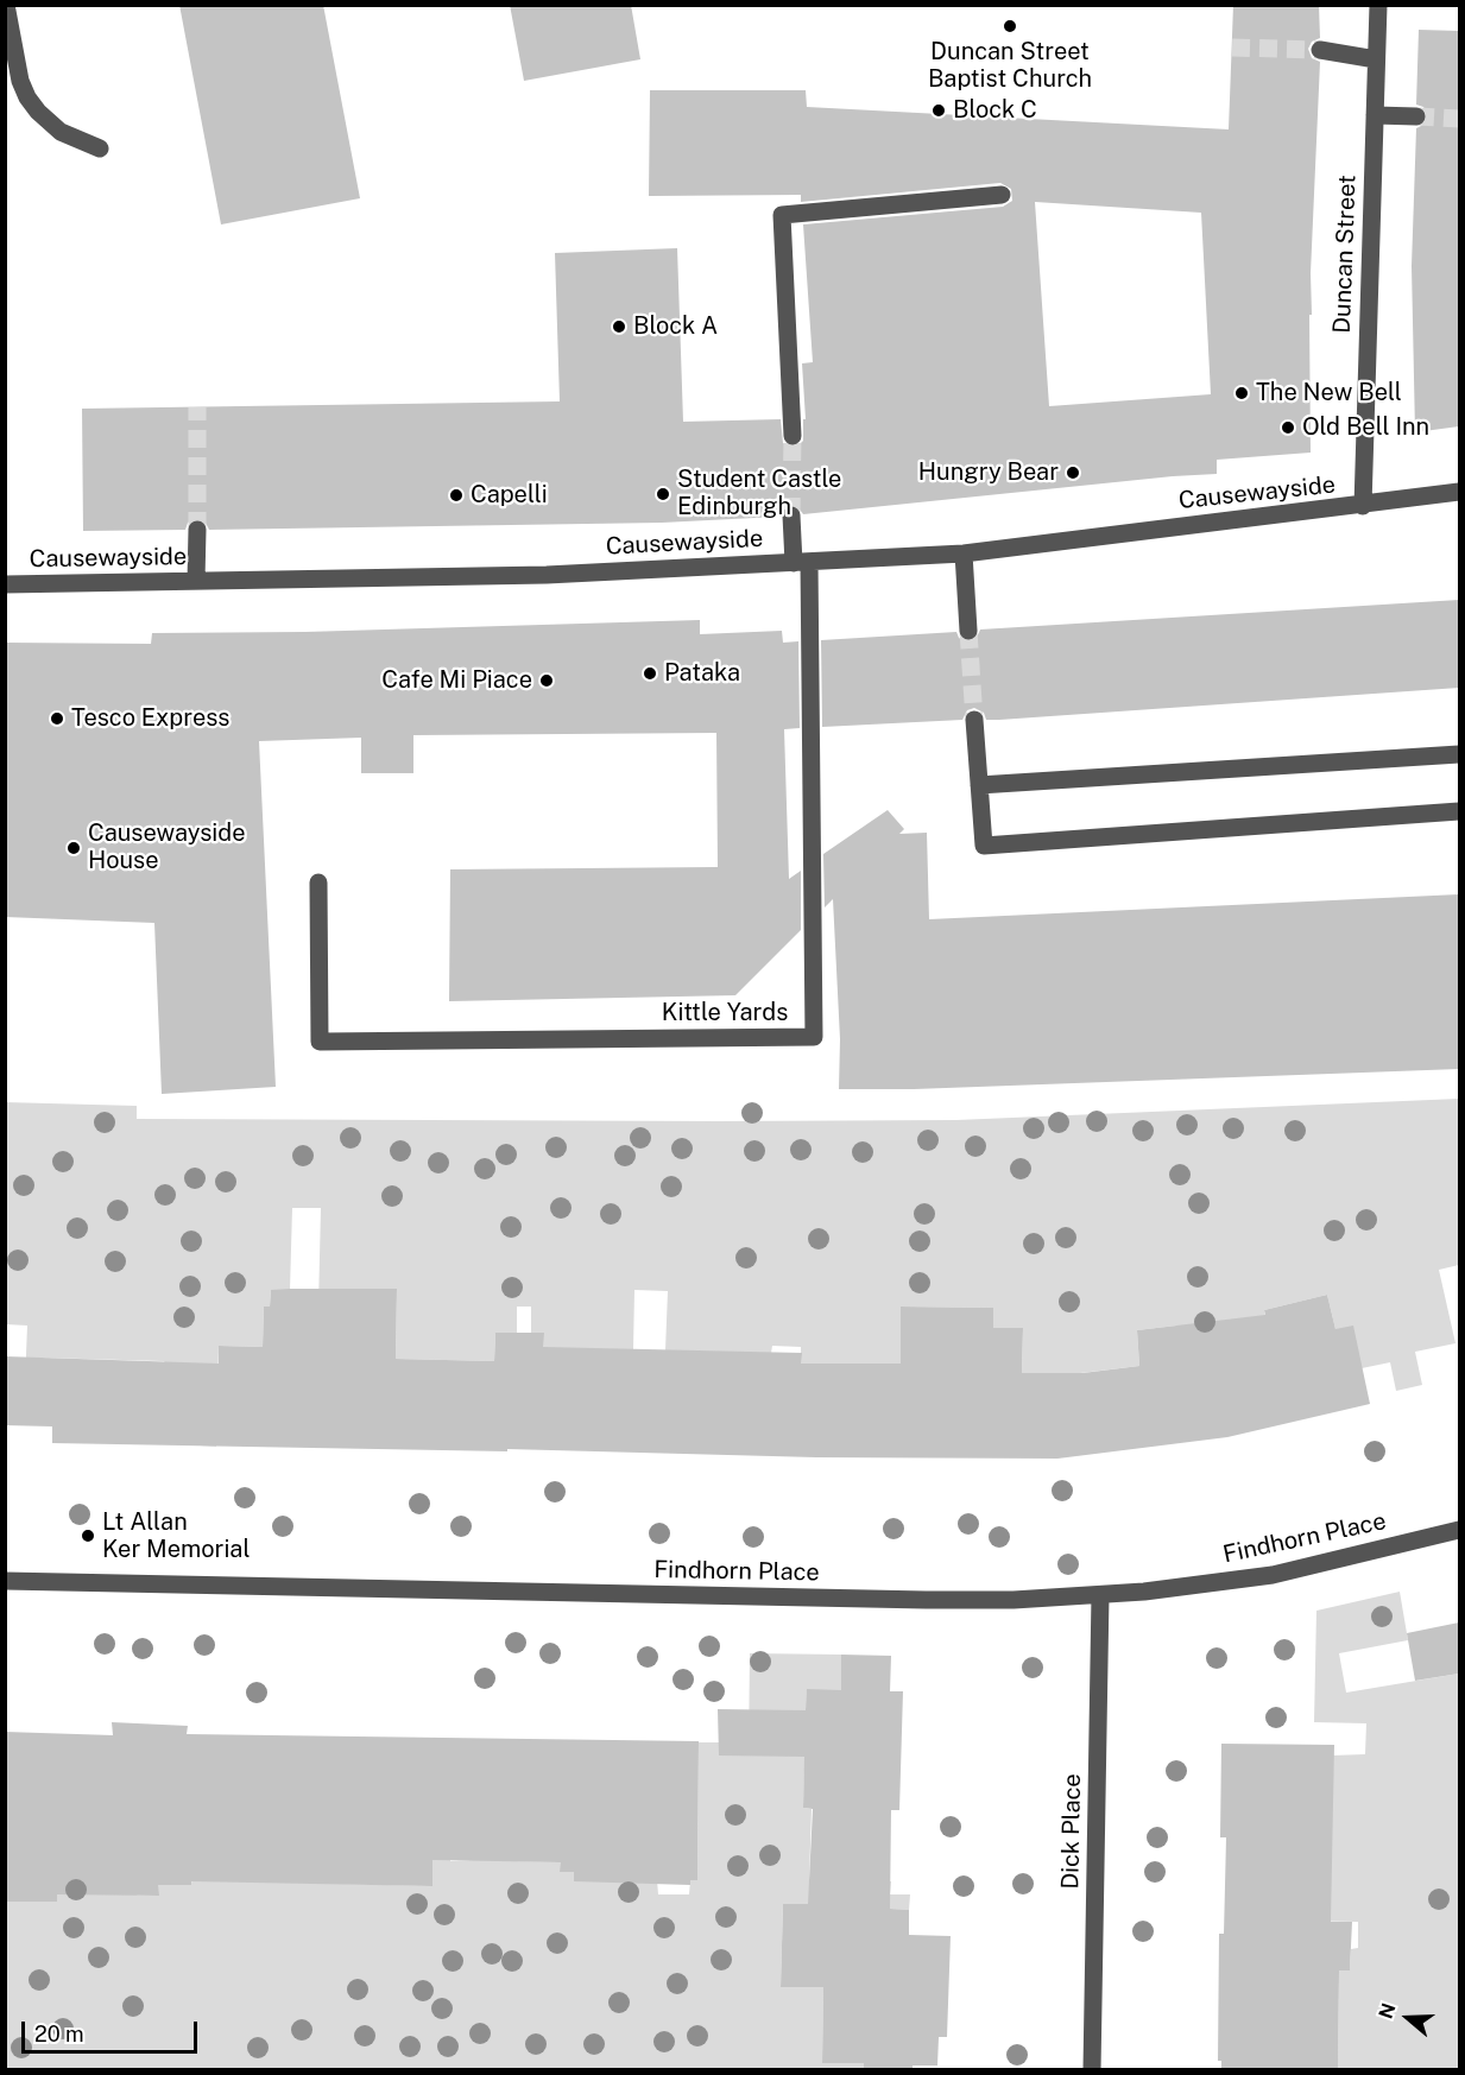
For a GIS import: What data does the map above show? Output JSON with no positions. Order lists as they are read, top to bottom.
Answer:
{
  "streets": {
    "street": [
      "Duncan Street",
      "Causewayside",
      "Kittle Yards",
      "Findhorn Place",
      "Dick Place"
    ]
  },
  "crossings": [
    ["Duncan Street", "Causewayside"],
    ["Causewayside", "Kittle Yards"],
    ["Findhorn Place", "Dick Place"]
  ],
  "places": [
    "Duncan Street Baptist Church",
    "Block C",
    "Block A",
    "The New Bell",
    "Old Bell Inn",
    "Hungry Bear",
    "Student Castle Edinburgh",
    "Capelli",
    "Pataka",
    "Cafe Mi Piace",
    "Tesco Express",
    "Causewayside House",
    "Lt Allan Ker Memorial"
  ],
  "scale_bar": "20 m",
  "north": "left"
}
